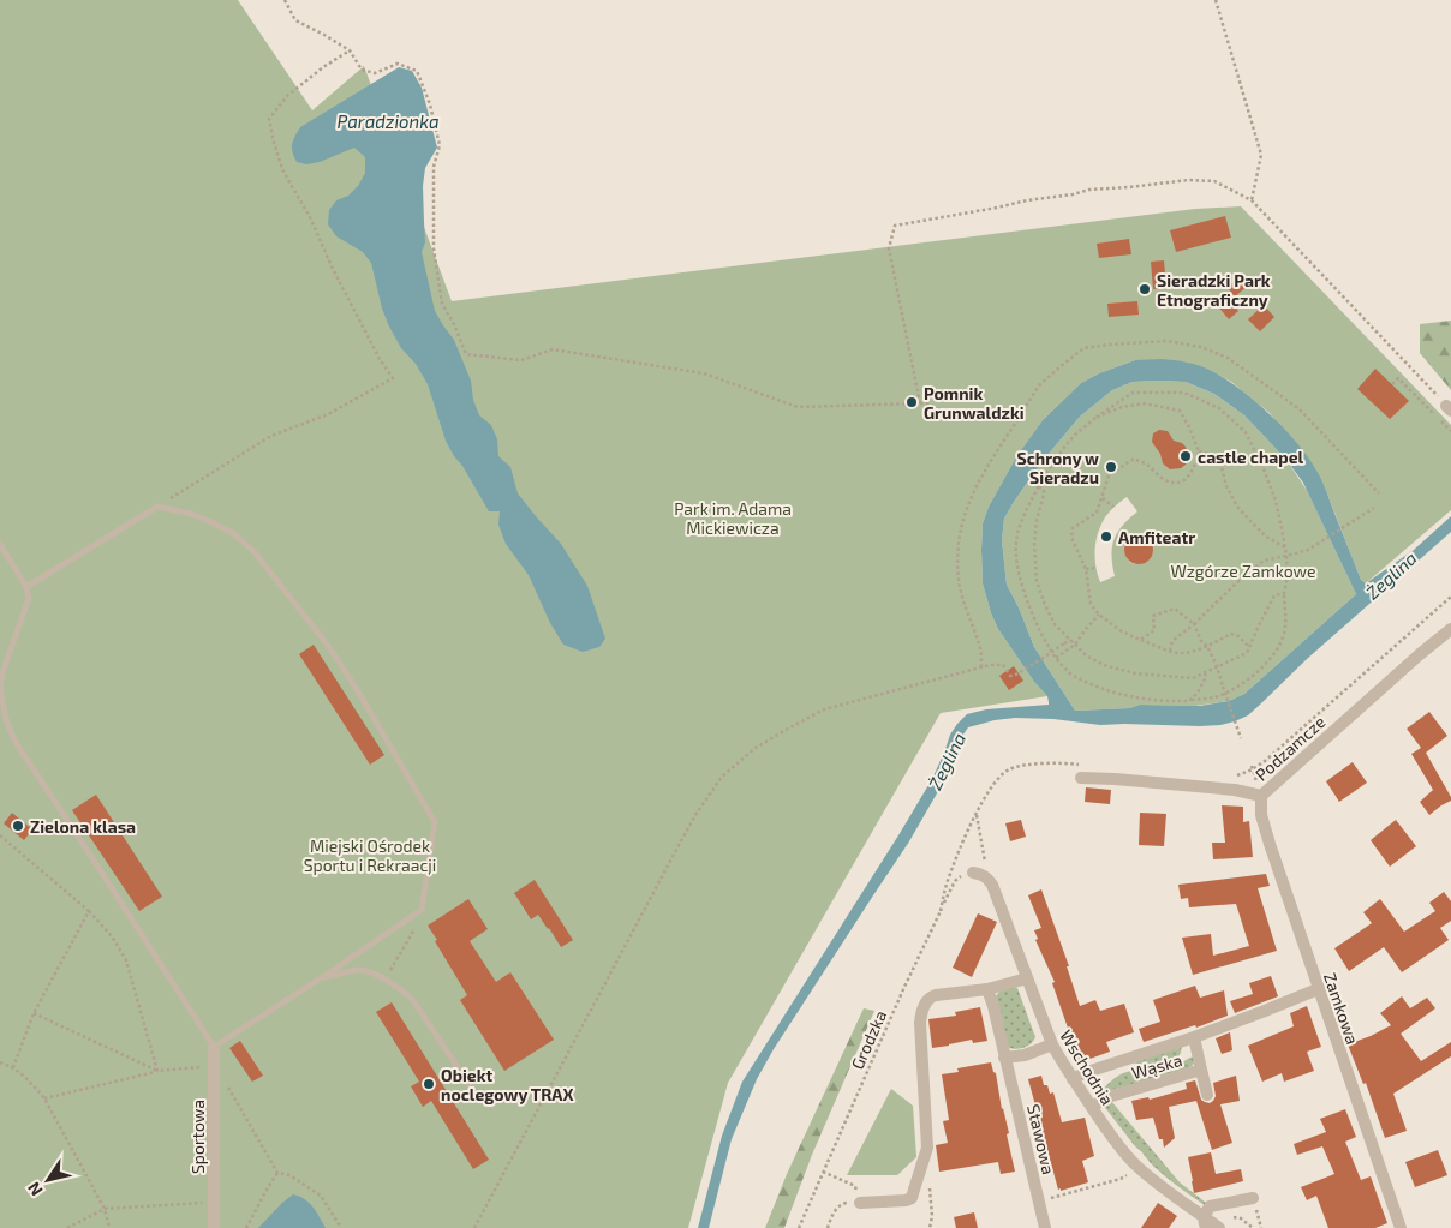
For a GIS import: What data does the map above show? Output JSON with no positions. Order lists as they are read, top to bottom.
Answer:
{
  "streets": {
    "street": [
      "Podzamcze",
      "Zamkowa",
      "Wąska",
      "Wschodnia",
      "Sportowa",
      "Stawowa"
    ],
    "path": ["Grodzka"]
  },
  "crossings": [
    ["Podzamcze", "Zamkowa"],
    ["Zamkowa", "Wąska"],
    ["Wąska", "Wschodnia"]
  ],
  "water": ["Paradzionka", "Żeglina"],
  "parks": ["Park im. Adama Mickiewicza", "Wzgórze Zamkowe", "Miejski Ośrodek Sportu i Rekraacji"],
  "places": [
    "Sieradzki Park Etnograficzny",
    "Pomnik Grunwaldzki",
    "castle chapel",
    "Schrony w Sieradzu",
    "Amfiteatr",
    "Zielona klasa",
    "Obiekt noclegowy TRAX"
  ],
  "north": "bottom left"
}
